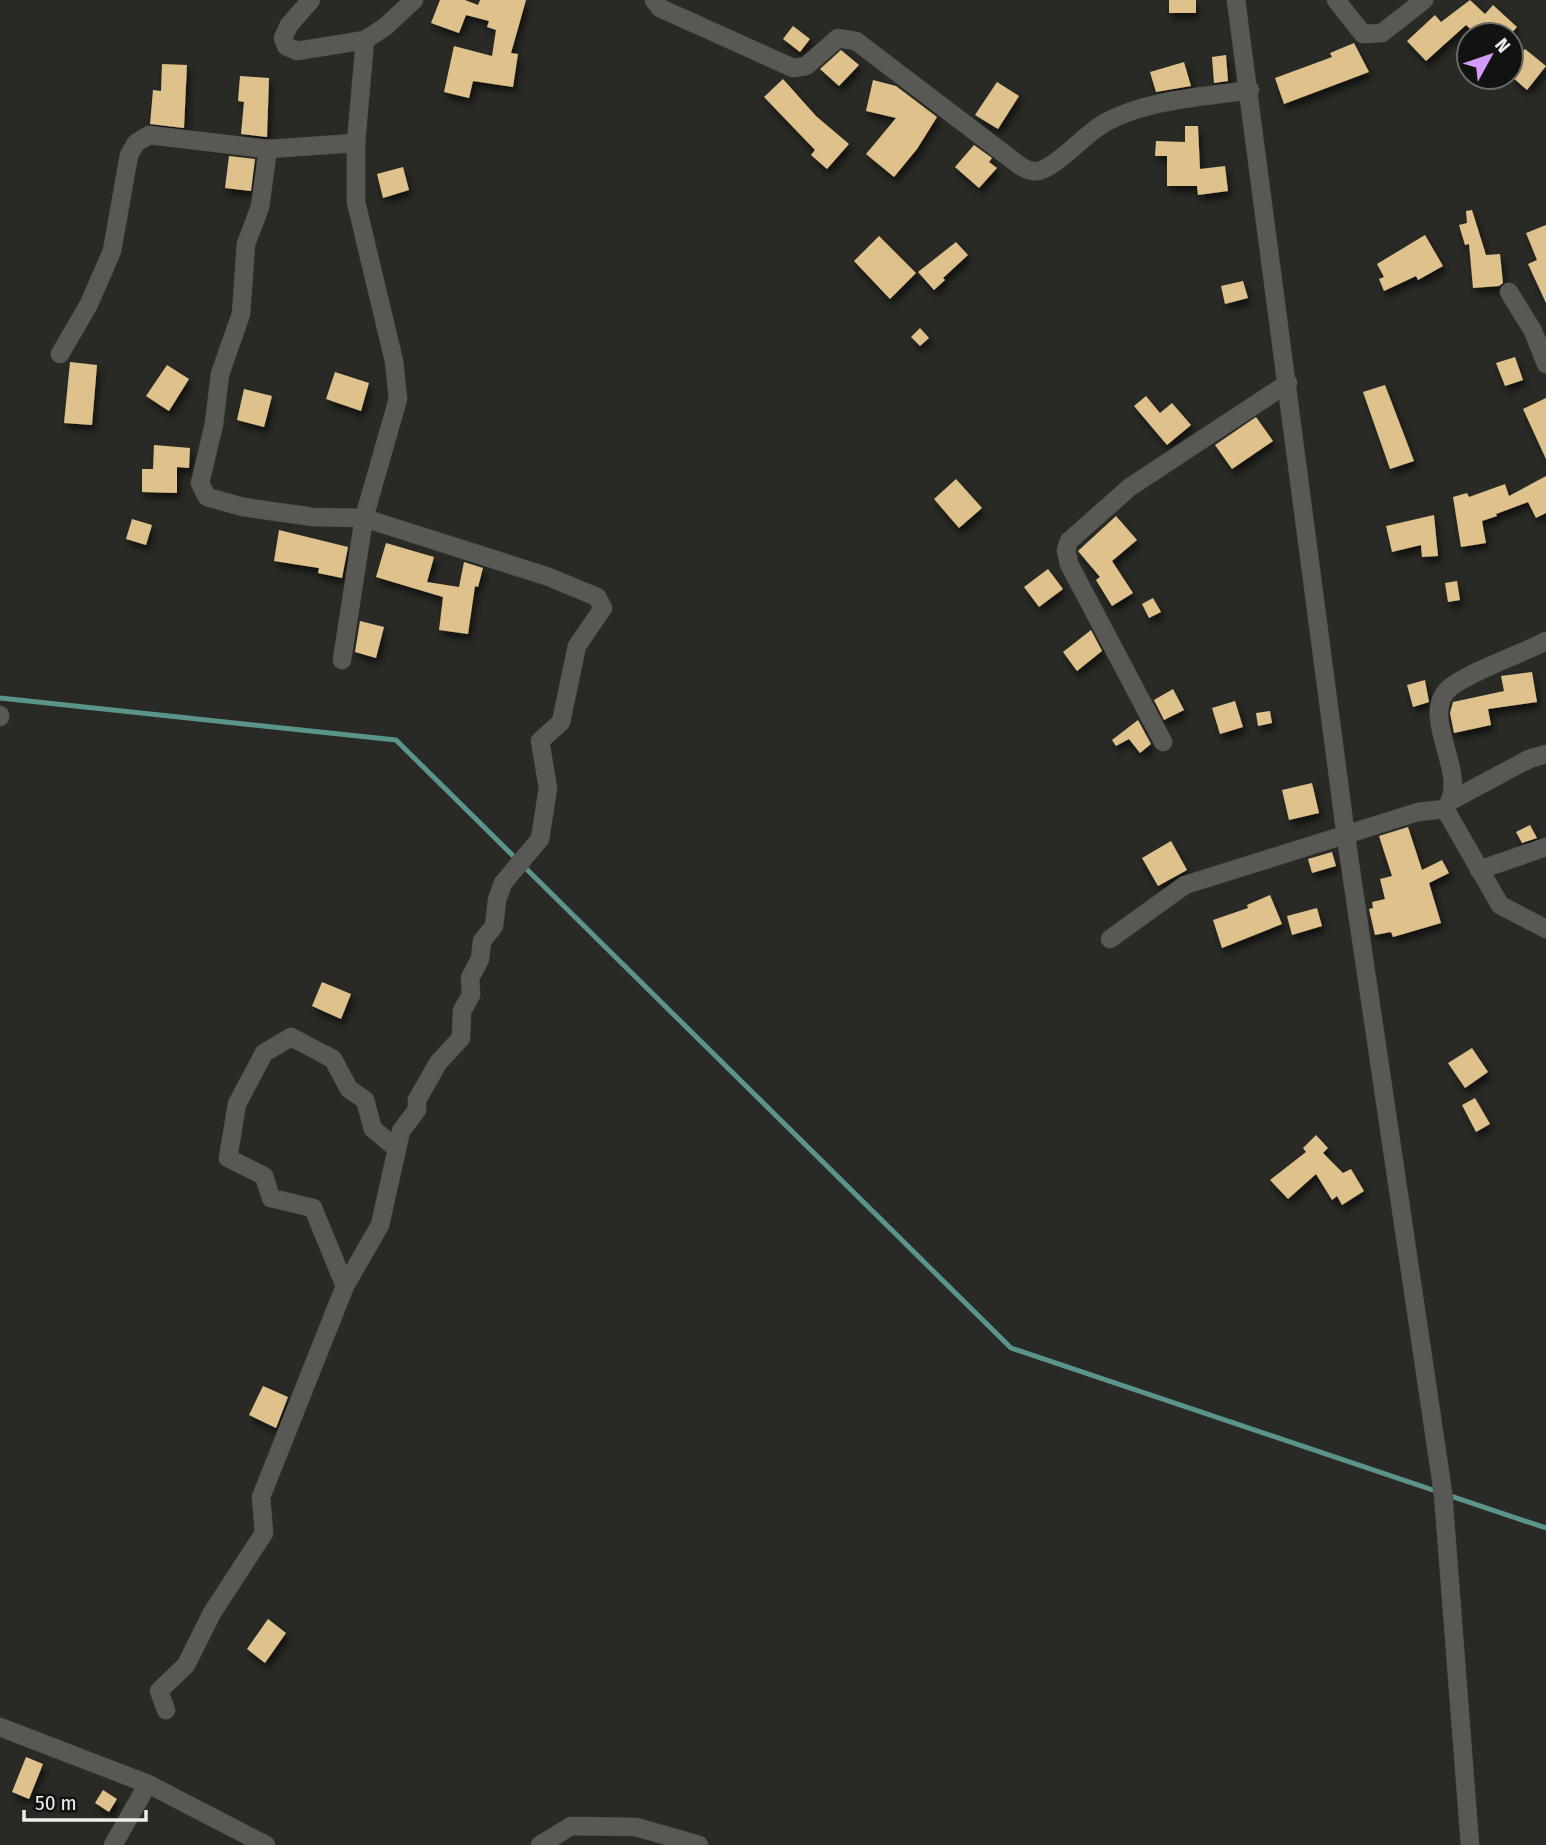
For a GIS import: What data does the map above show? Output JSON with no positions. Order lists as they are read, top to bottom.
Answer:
{
  "scale_bar": "50 m",
  "north": "top right"
}
